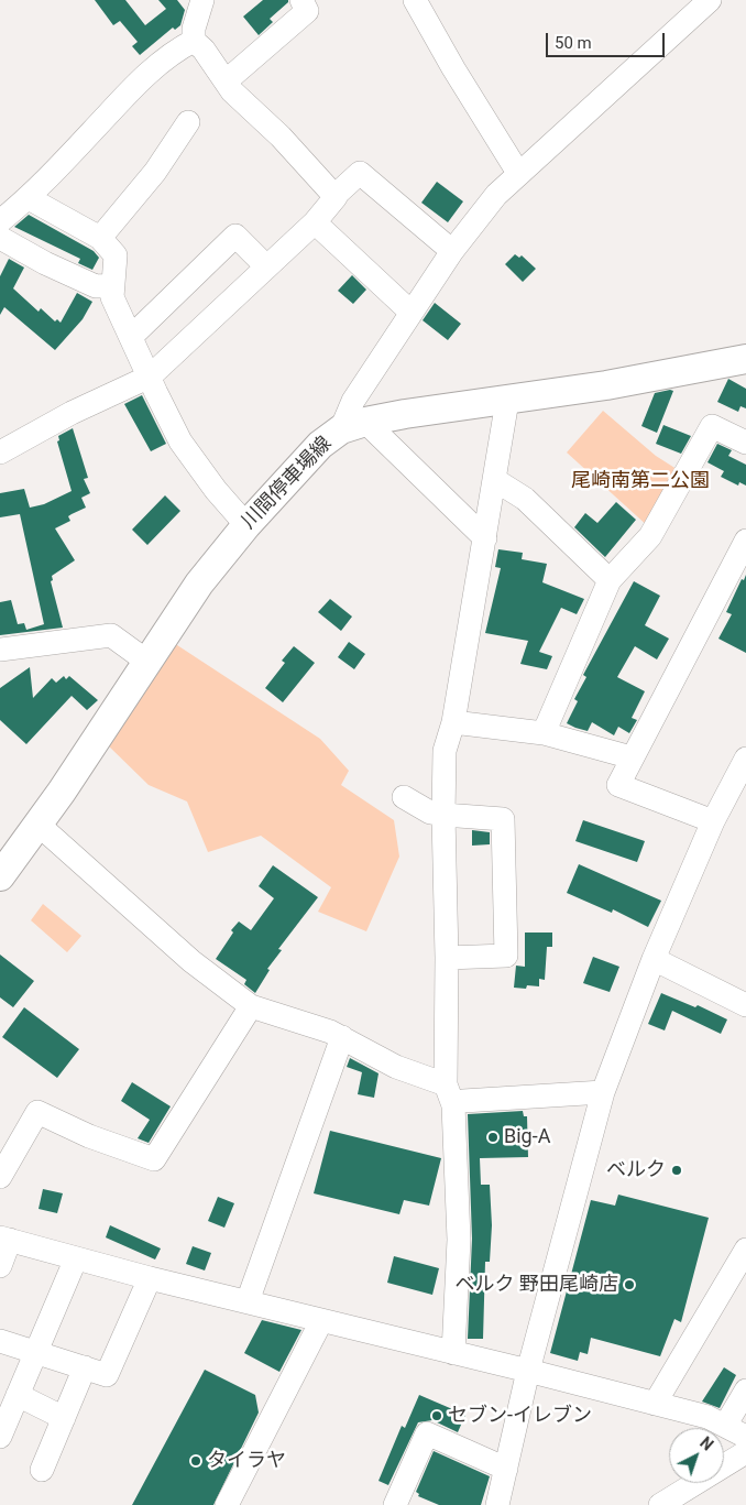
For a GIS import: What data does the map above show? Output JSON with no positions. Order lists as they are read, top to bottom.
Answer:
{
  "streets": {
    "main road": ["川間停車場線"]
  },
  "parks": ["尾崎南第二公園"],
  "places": [
    "Big-A",
    "ベルク",
    "ベルク 野田尾崎店",
    "セブン-イレブン",
    "タイラヤ"
  ],
  "scale_bar": "50 m",
  "north": "top right"
}
